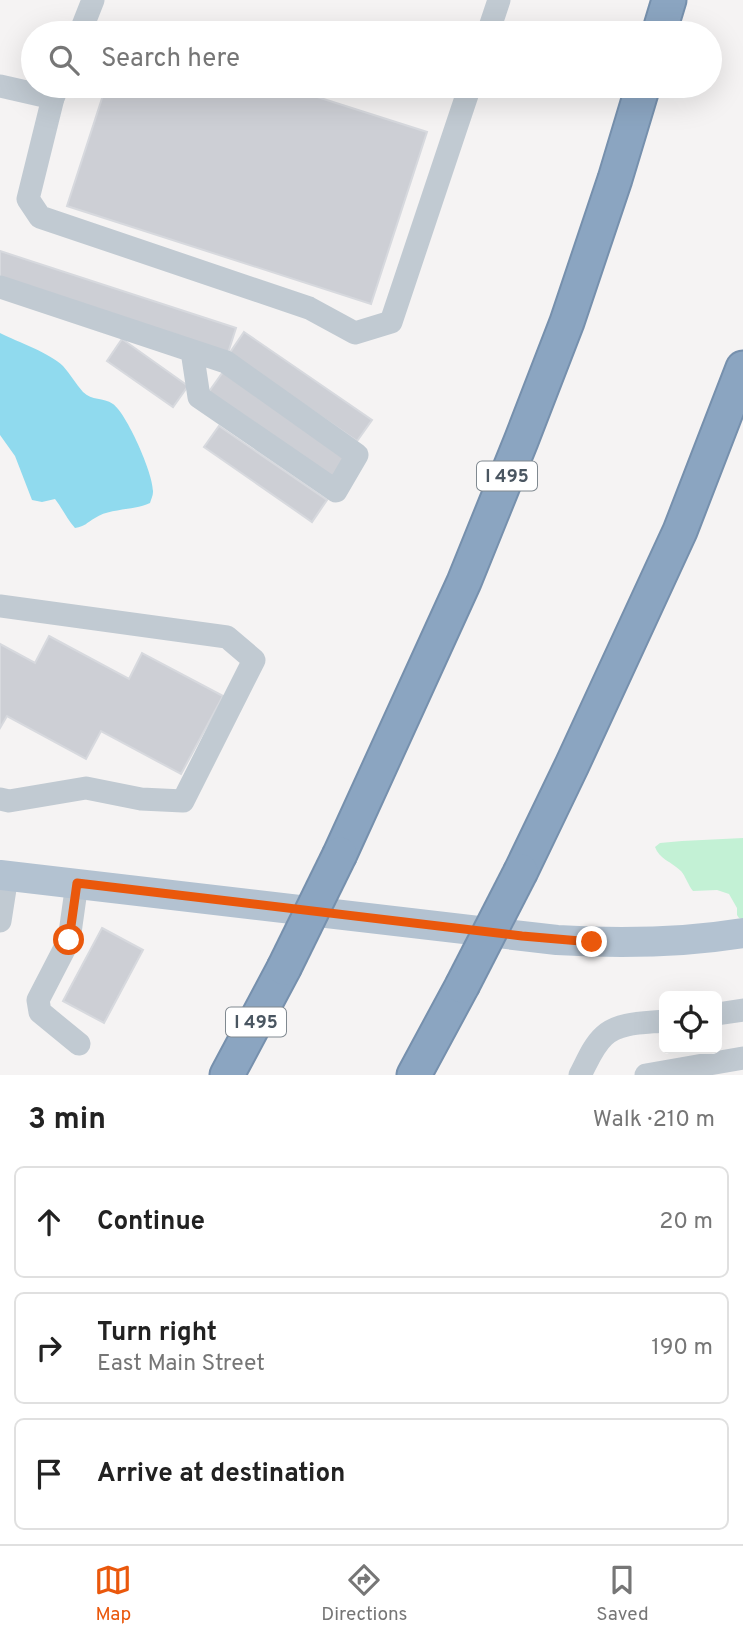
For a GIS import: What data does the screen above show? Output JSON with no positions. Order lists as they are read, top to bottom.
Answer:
{
  "streets": {
    "highway": ["I 495"]
  },
  "page": {
    "search": "Search here",
    "heading": ["3 min", "Walk · 210 m"],
    "list": [
      ["Continue", "20 m"],
      ["Turn right", "East Main Street", "190 m"],
      "Arrive at destination"
    ],
    "nav": ["Map", "Directions", "Saved"]
  }
}
